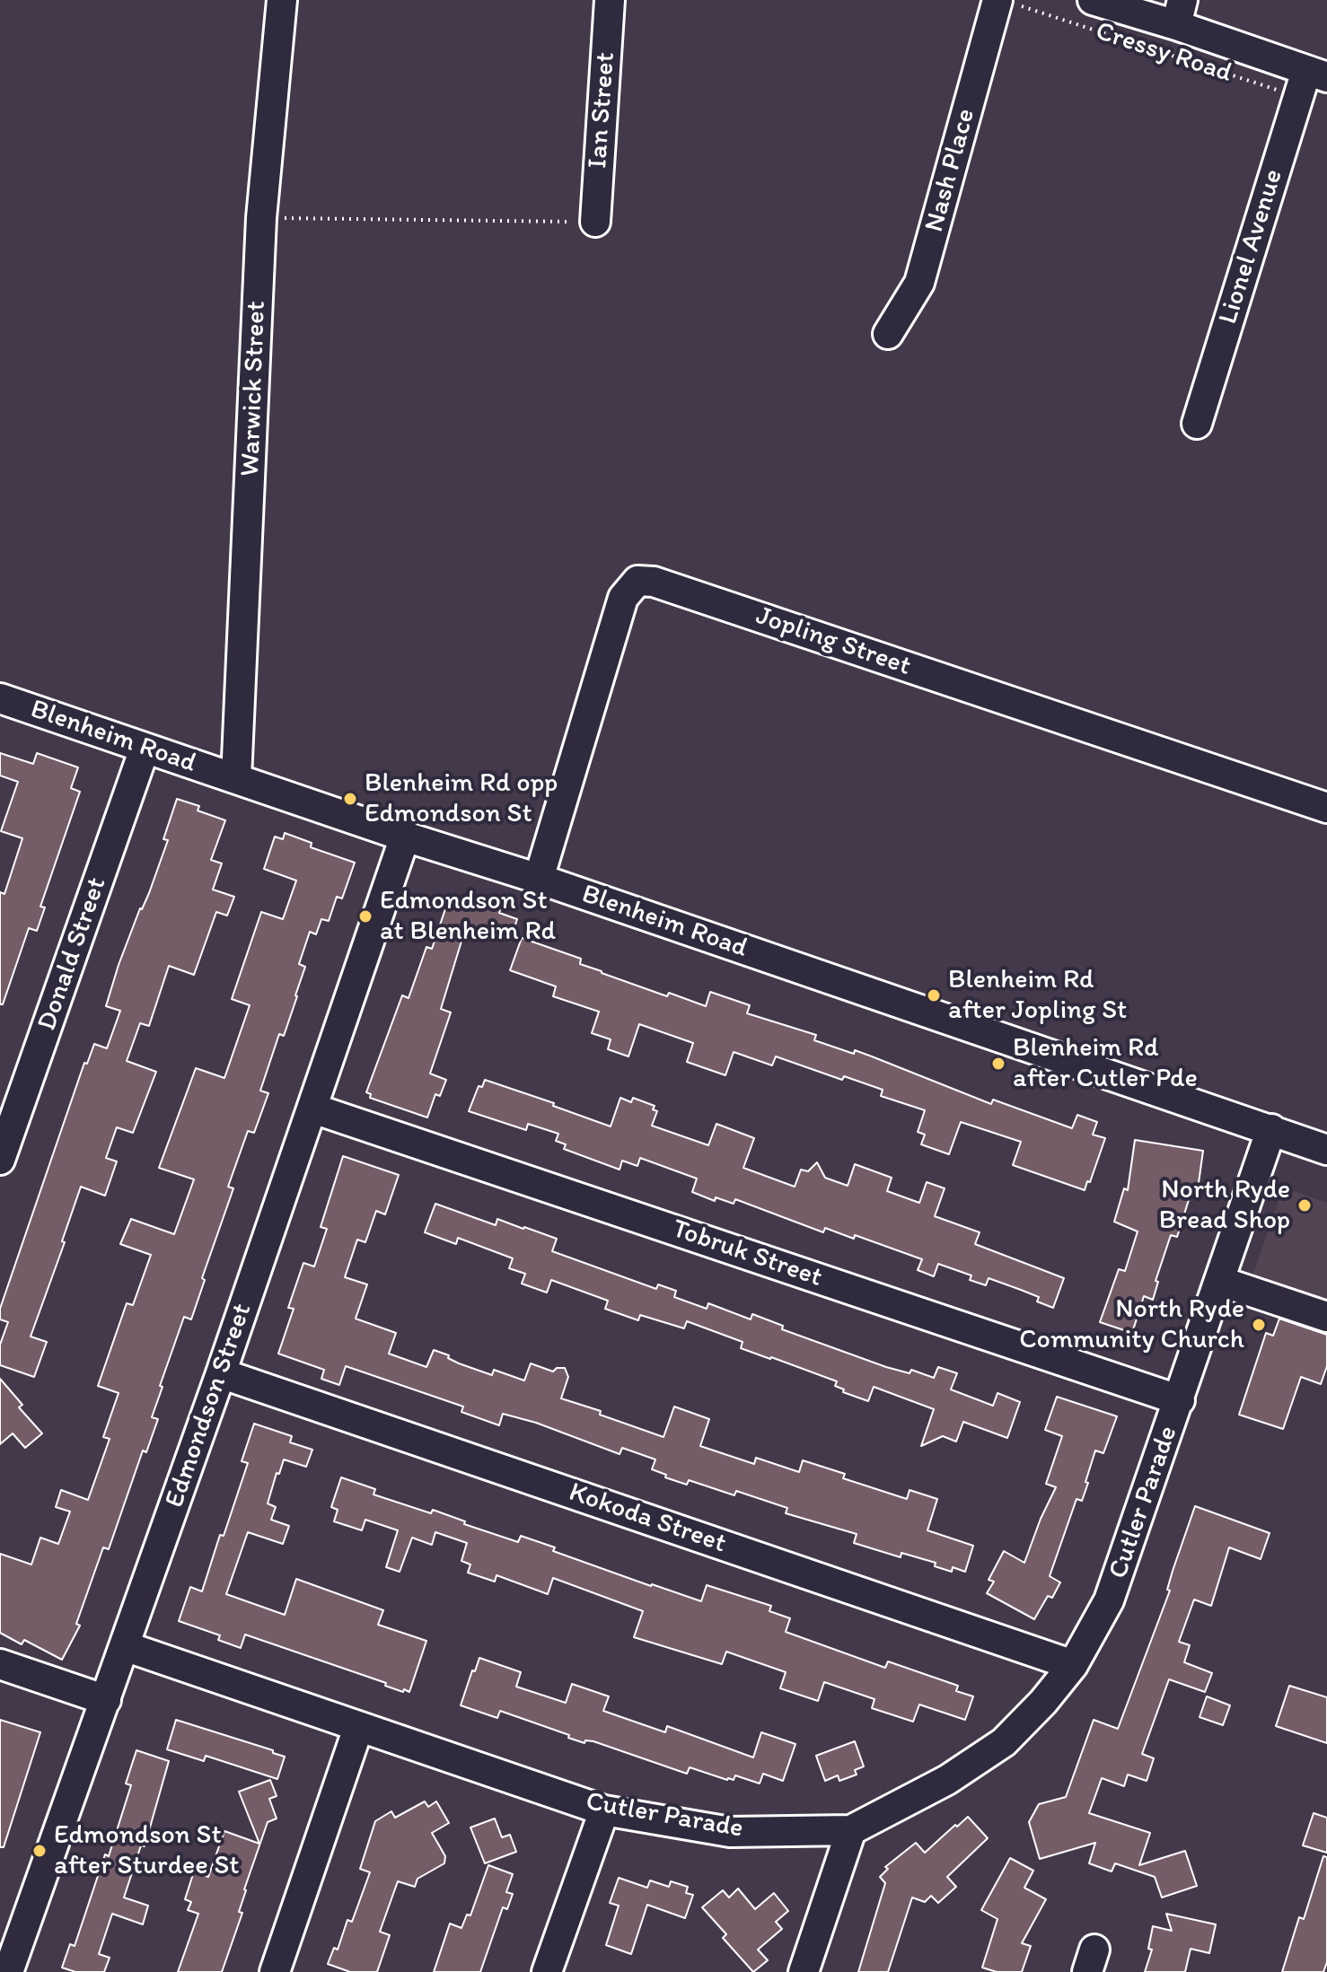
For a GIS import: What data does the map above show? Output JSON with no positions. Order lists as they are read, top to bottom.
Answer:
{
  "streets": {
    "street": [
      "Cressy Road",
      "Ian Street",
      "Nash Place",
      "Lionel Avenue",
      "Warwick Street",
      "Jopling Street",
      "Blenheim Road",
      "Donald Street",
      "Tobruk Street",
      "Edmondson Street",
      "Cutler Parade",
      "Kokoda Street"
    ]
  },
  "crossings": [
    ["Cressy Road", "Nash Place"],
    ["Cressy Road", "Lionel Avenue"],
    ["Warwick Street", "Blenheim Road"],
    ["Jopling Street", "Blenheim Road"],
    ["Blenheim Road", "Donald Street"],
    ["Blenheim Road", "Edmondson Street"],
    ["Blenheim Road", "Cutler Parade"],
    ["Tobruk Street", "Edmondson Street"],
    ["Tobruk Street", "Cutler Parade"],
    ["Edmondson Street", "Cutler Parade"],
    ["Edmondson Street", "Kokoda Street"],
    ["Cutler Parade", "Kokoda Street"]
  ],
  "places": [
    "Blenheim Rd opp Edmondson St",
    "Edmondson St at Blenheim Rd",
    "Blenheim Rd after Jopling St",
    "Blenheim Rd after Cutler Pde",
    "North Ryde Bread Shop",
    "North Ryde Community Church",
    "Edmondson St after Sturdee St"
  ]
}
